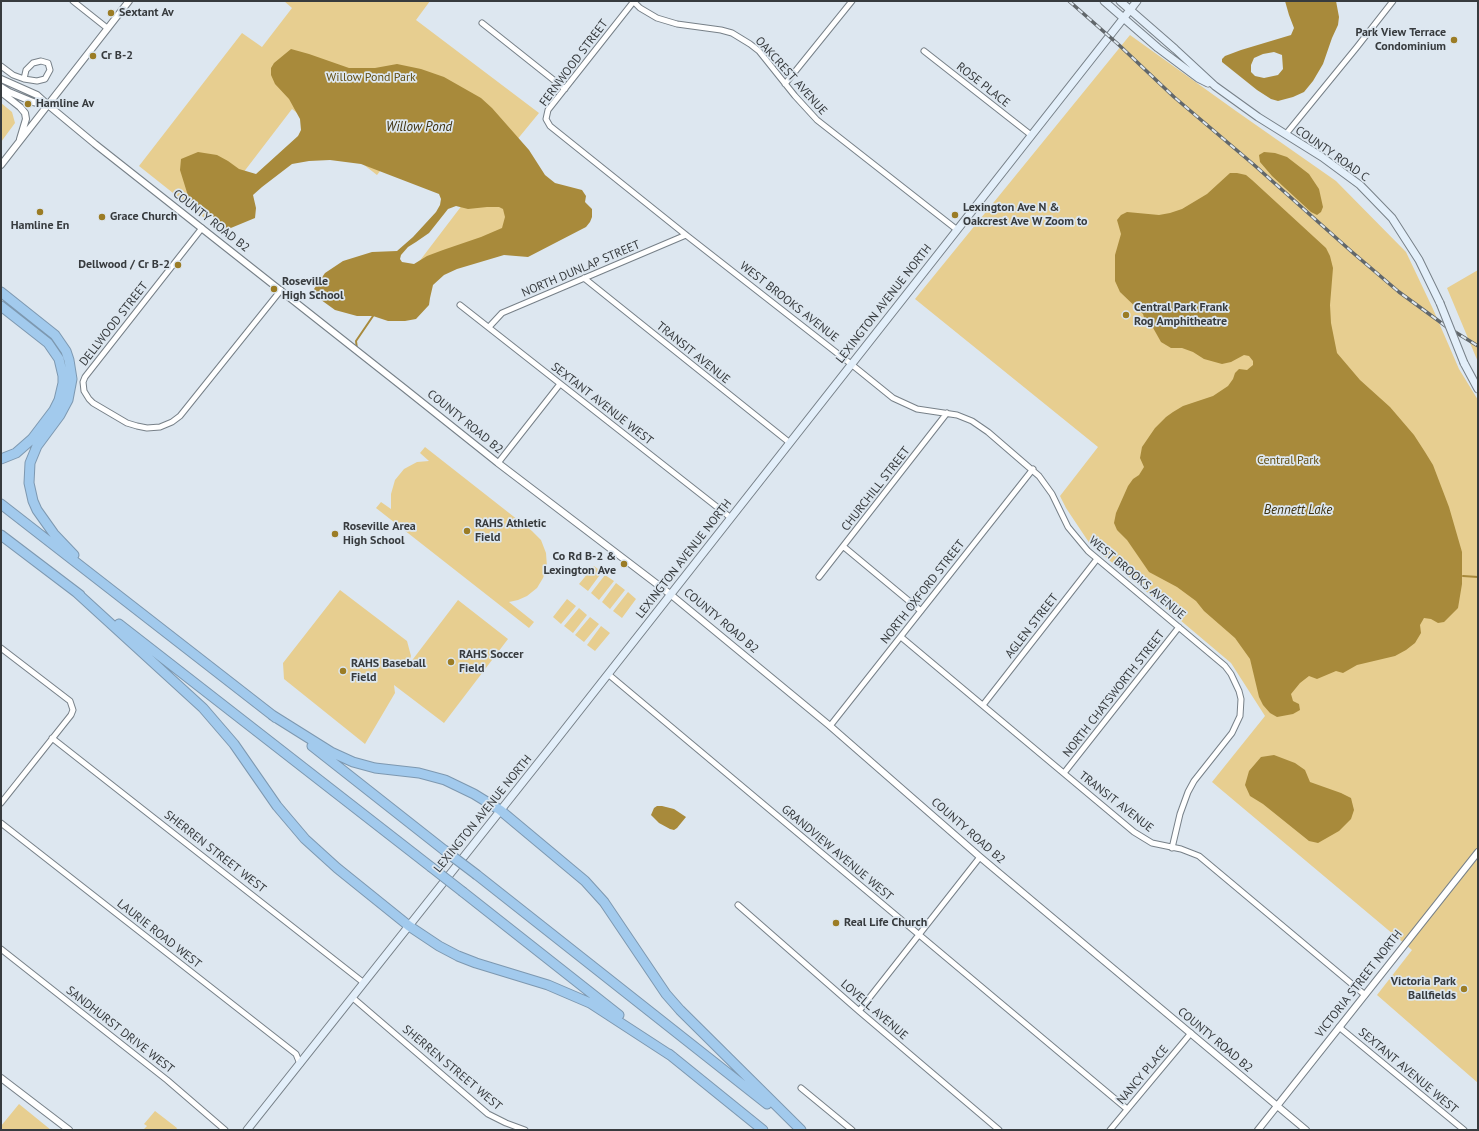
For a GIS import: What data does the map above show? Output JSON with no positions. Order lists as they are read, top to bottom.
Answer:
{
  "streets": {
    "main road": ["COUNTY ROAD C", "LEXINGTON AVENUE NORTH"],
    "street": [
      "FERNWOOD STREET",
      "OAKCREST AVENUE",
      "ROSE PLACE",
      "COUNTY ROAD B2",
      "NORTH DUNLAP STREET",
      "WEST BROOKS AVENUE",
      "DELLWOOD STREET",
      "TRANSIT AVENUE",
      "SEXTANT AVENUE WEST",
      "CHURCHILL STREET",
      "NORTH OXFORD STREET",
      "AGLEN STREET",
      "NORTH CHATSWORTH STREET",
      "SHERREN STREET WEST",
      "GRANDVIEW AVENUE WEST",
      "LAURIE ROAD WEST",
      "VICTORIA STREET NORTH",
      "LOVELL AVENUE",
      "SANDHURST DRIVE WEST",
      "NANCY PLACE"
    ]
  },
  "crossings": [
    ["FERNWOOD STREET", "OAKCREST AVENUE"],
    ["FERNWOOD STREET", "WEST BROOKS AVENUE"],
    ["OAKCREST AVENUE", "LEXINGTON AVENUE NORTH"],
    ["ROSE PLACE", "LEXINGTON AVENUE NORTH"],
    ["COUNTY ROAD C", "LEXINGTON AVENUE NORTH"],
    ["COUNTY ROAD B2", "LEXINGTON AVENUE NORTH"],
    ["COUNTY ROAD B2", "DELLWOOD STREET"],
    ["COUNTY ROAD B2", "NORTH OXFORD STREET"],
    ["COUNTY ROAD B2", "VICTORIA STREET NORTH"],
    ["COUNTY ROAD B2", "NANCY PLACE"],
    ["NORTH DUNLAP STREET", "WEST BROOKS AVENUE"],
    ["NORTH DUNLAP STREET", "TRANSIT AVENUE"],
    ["NORTH DUNLAP STREET", "SEXTANT AVENUE WEST"],
    ["WEST BROOKS AVENUE", "LEXINGTON AVENUE NORTH"],
    ["WEST BROOKS AVENUE", "TRANSIT AVENUE"],
    ["WEST BROOKS AVENUE", "CHURCHILL STREET"],
    ["WEST BROOKS AVENUE", "NORTH OXFORD STREET"],
    ["WEST BROOKS AVENUE", "AGLEN STREET"],
    ["WEST BROOKS AVENUE", "NORTH CHATSWORTH STREET"],
    ["LEXINGTON AVENUE NORTH", "TRANSIT AVENUE"],
    ["LEXINGTON AVENUE NORTH", "SEXTANT AVENUE WEST"],
    ["LEXINGTON AVENUE NORTH", "SHERREN STREET WEST"],
    ["LEXINGTON AVENUE NORTH", "GRANDVIEW AVENUE WEST"],
    ["LEXINGTON AVENUE NORTH", "LAURIE ROAD WEST"],
    ["TRANSIT AVENUE", "NORTH OXFORD STREET"],
    ["TRANSIT AVENUE", "AGLEN STREET"],
    ["TRANSIT AVENUE", "NORTH CHATSWORTH STREET"],
    ["TRANSIT AVENUE", "VICTORIA STREET NORTH"],
    ["SEXTANT AVENUE WEST", "VICTORIA STREET NORTH"],
    ["GRANDVIEW AVENUE WEST", "NANCY PLACE"]
  ],
  "water": ["Willow Pond", "Bennett Lake"],
  "parks": ["Willow Pond Park", "Central Park"],
  "places": [
    "Sextant Av",
    "Park View Terrace Condominium",
    "Cr B-2",
    "Hamline Av",
    "Hamline En",
    "Lexington Ave N & Oakcrest Ave W Zoom to",
    "Grace Church",
    "Dellwood / Cr B-2",
    "Roseville High School",
    "Central Park Frank Rog Amphitheatre",
    "RAHS Athletic Field",
    "Roseville Area High School",
    "Co Rd B-2 & Lexington Ave",
    "RAHS Soccer Field",
    "RAHS Baseball Field",
    "Real Life Church",
    "Victoria Park Ballfields"
  ]
}
